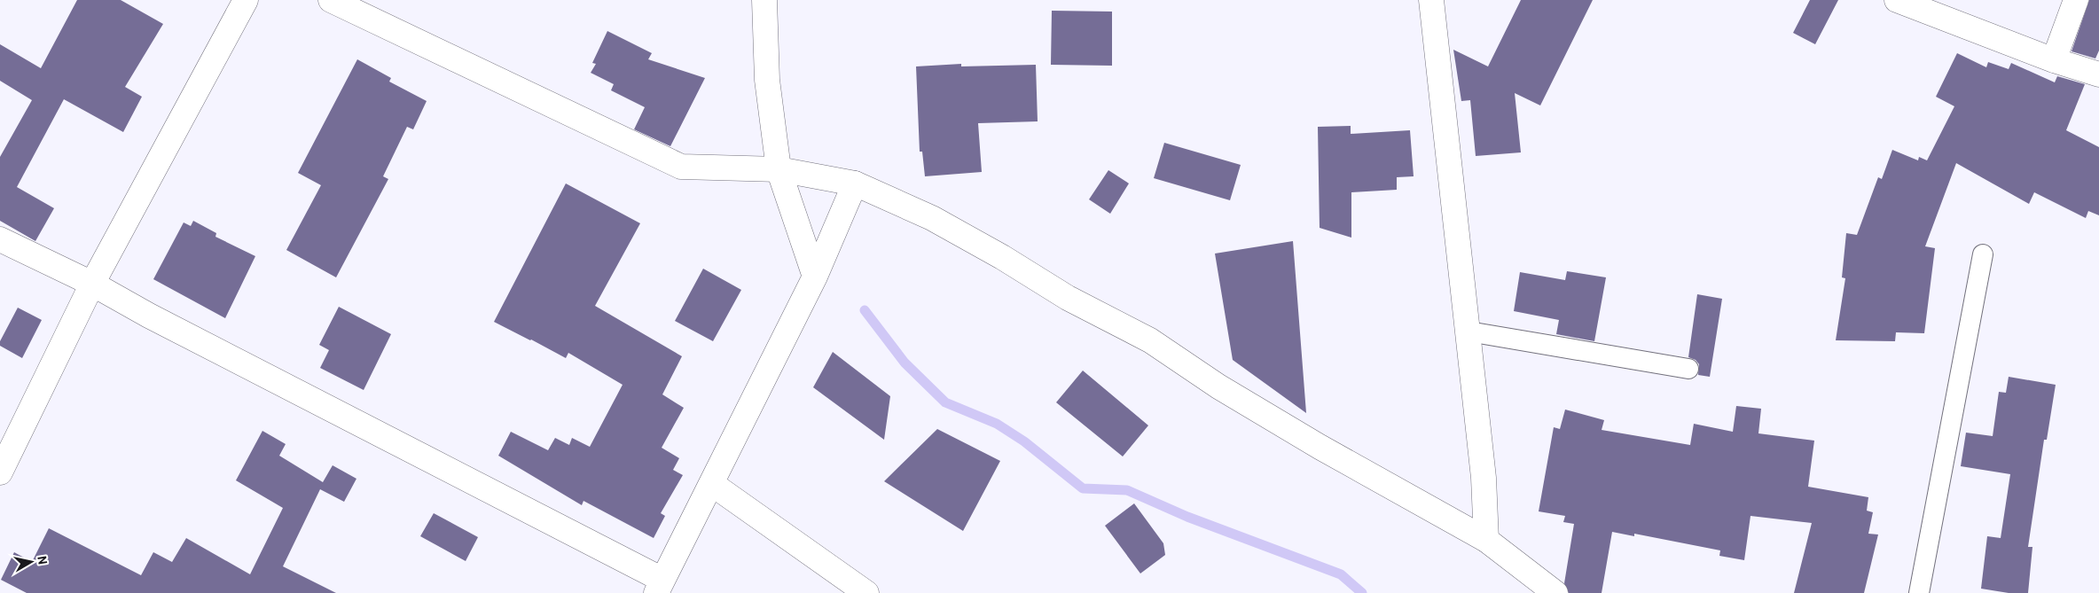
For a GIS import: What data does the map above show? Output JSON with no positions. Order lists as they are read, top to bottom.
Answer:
{
  "north": "right"
}
